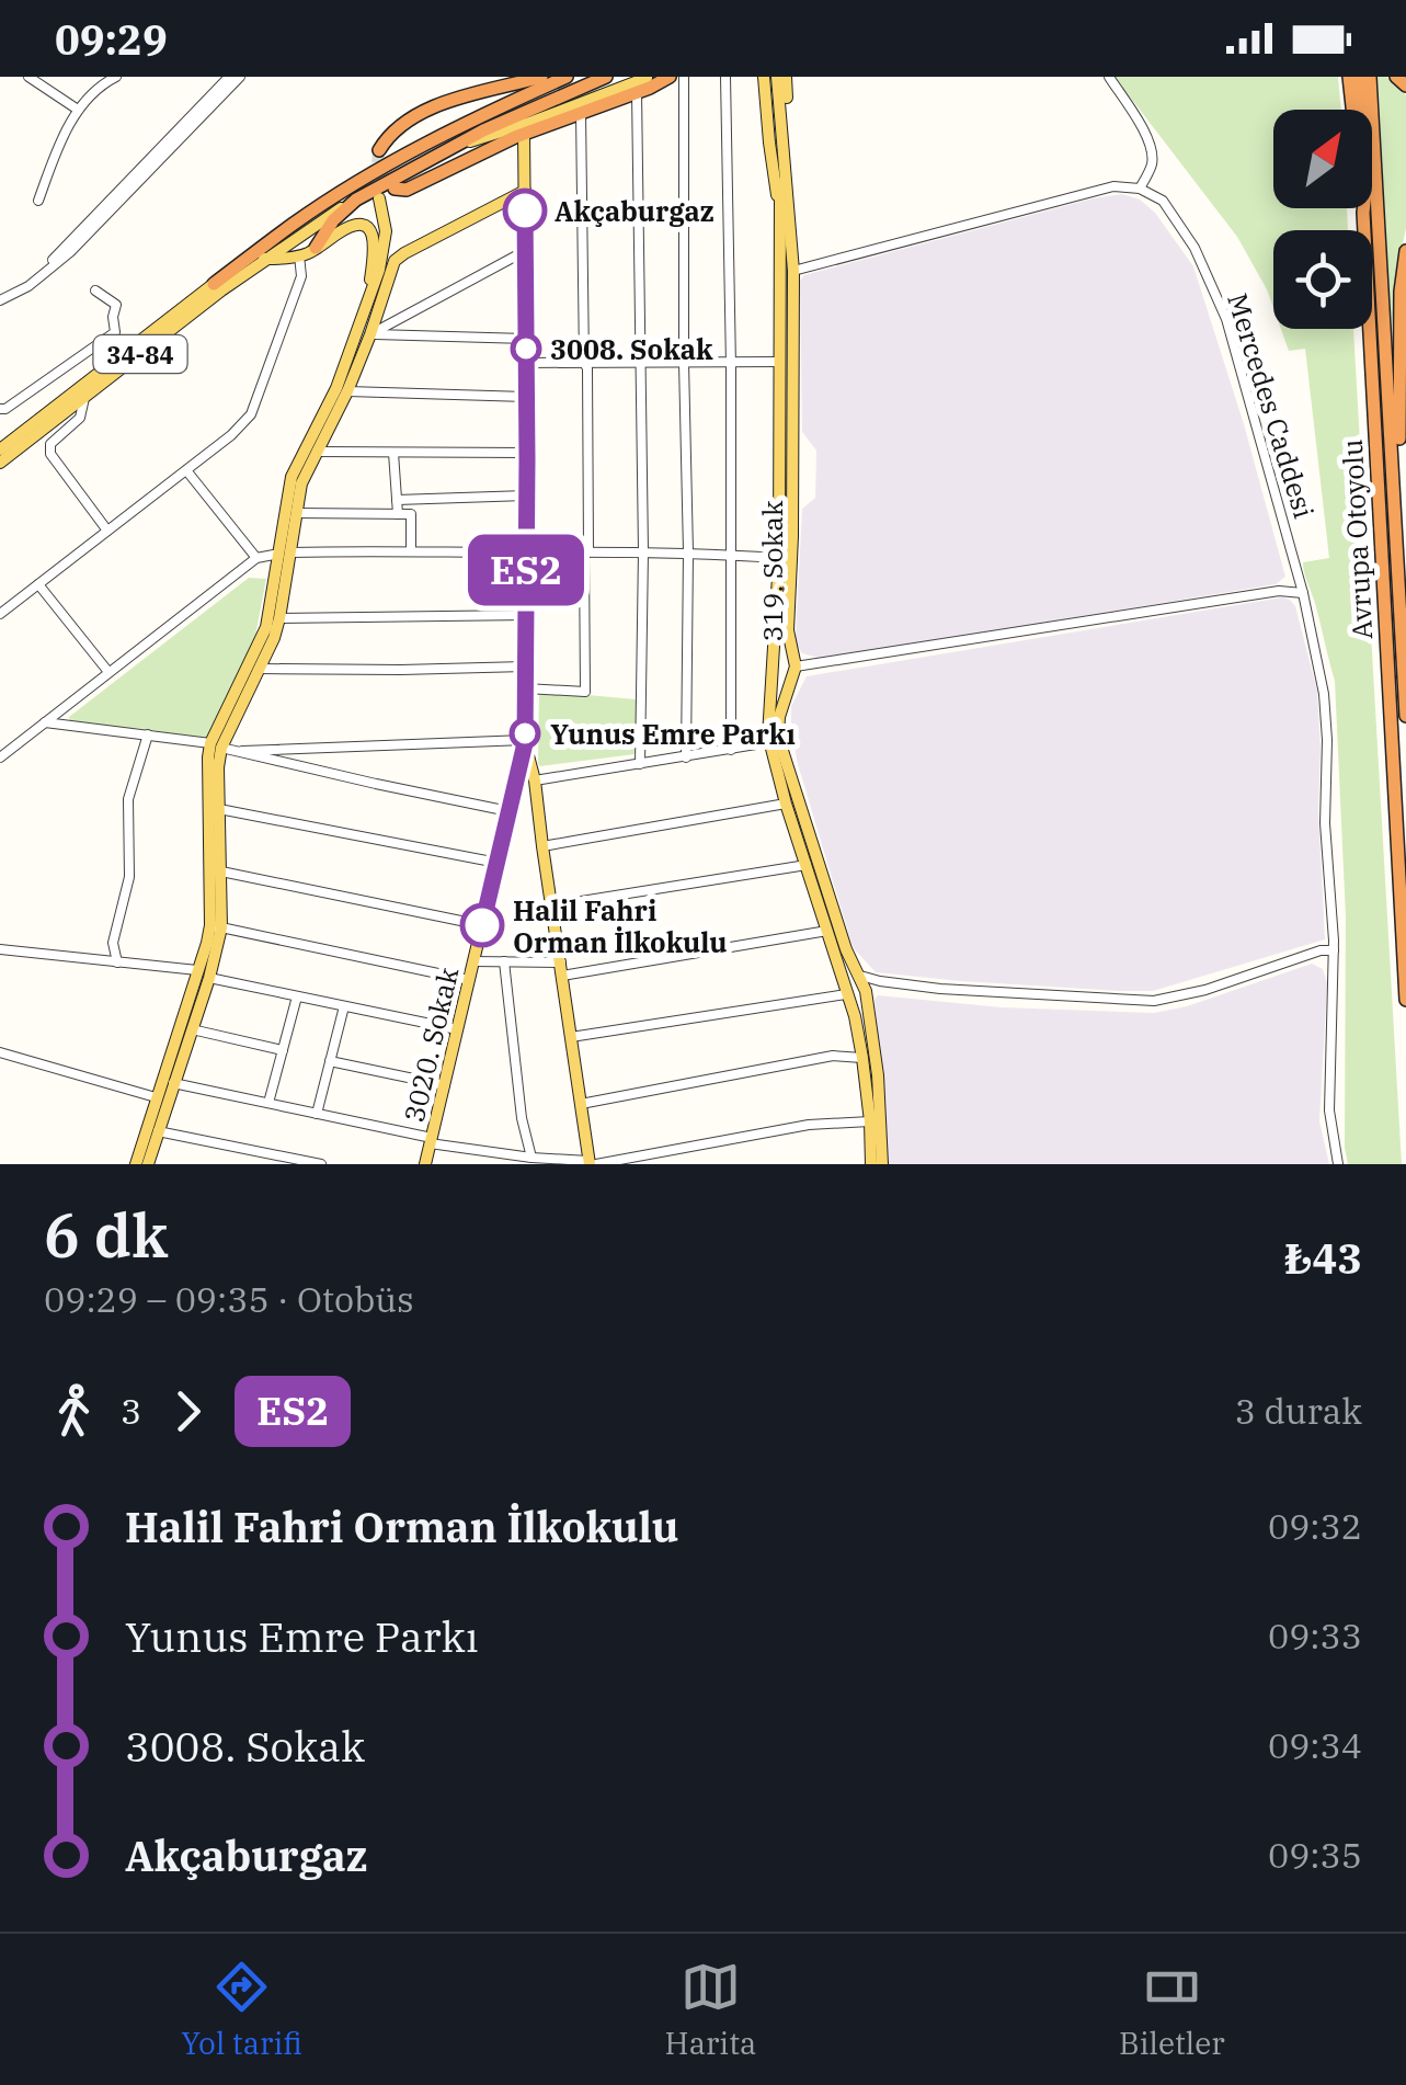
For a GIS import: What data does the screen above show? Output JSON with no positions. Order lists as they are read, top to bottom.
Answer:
{
  "streets": {
    "highway": ["34-84", "Avrupa Otoyolu"],
    "main road": ["319. Sokak", "3020. Sokak"],
    "street": ["Mercedes Caddesi"]
  },
  "places": [
    "Akçaburgaz",
    "3008. Sokak",
    "Yunus Emre Parkı",
    "Halil Fahri Orman İlkokulu"
  ],
  "lines": ["bus line ES2"],
  "north": "top right",
  "page": {
    "status": "09:29",
    "on_map": "ES2",
    "heading": ["6 dk", "09:29 – 09:35 · Otobüs", "₺43"],
    "legs": ["3", "ES2", "3 durak"],
    "list": [
      {
        "name": "Halil Fahri Orman İlkokulu",
        "value": "09:32"
      },
      {
        "name": "Yunus Emre Parkı",
        "value": "09:33"
      },
      {
        "name": "3008. Sokak",
        "value": "09:34"
      },
      {
        "name": "Akçaburgaz",
        "value": "09:35"
      }
    ],
    "tabs": ["Yol tarifi", "Harita", "Biletler"]
  }
}
